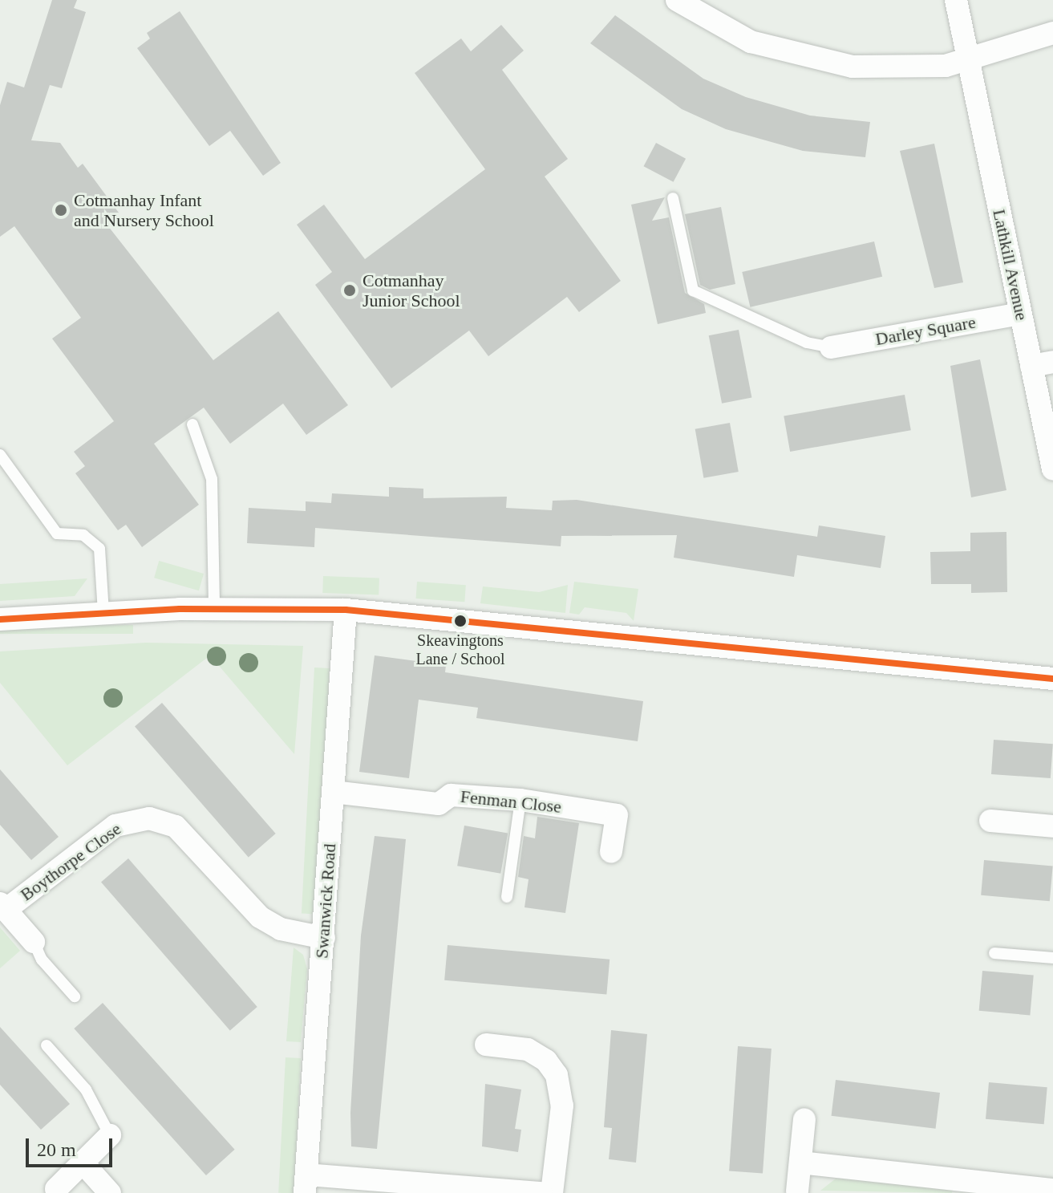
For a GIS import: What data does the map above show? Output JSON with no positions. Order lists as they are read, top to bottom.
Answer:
{
  "streets": {
    "street": [
      "Lathkill Avenue",
      "Darley Square",
      "Fenman Close",
      "Boythorpe Close",
      "Swanwick Road"
    ]
  },
  "crossings": [
    ["Lathkill Avenue", "Darley Square"],
    ["Fenman Close", "Swanwick Road"],
    ["Boythorpe Close", "Swanwick Road"]
  ],
  "places": ["Cotmanhay Infant and Nursery School", "Cotmanhay Junior School", "Skeavingtons Lane / School"],
  "scale_bar": "20 m"
}
